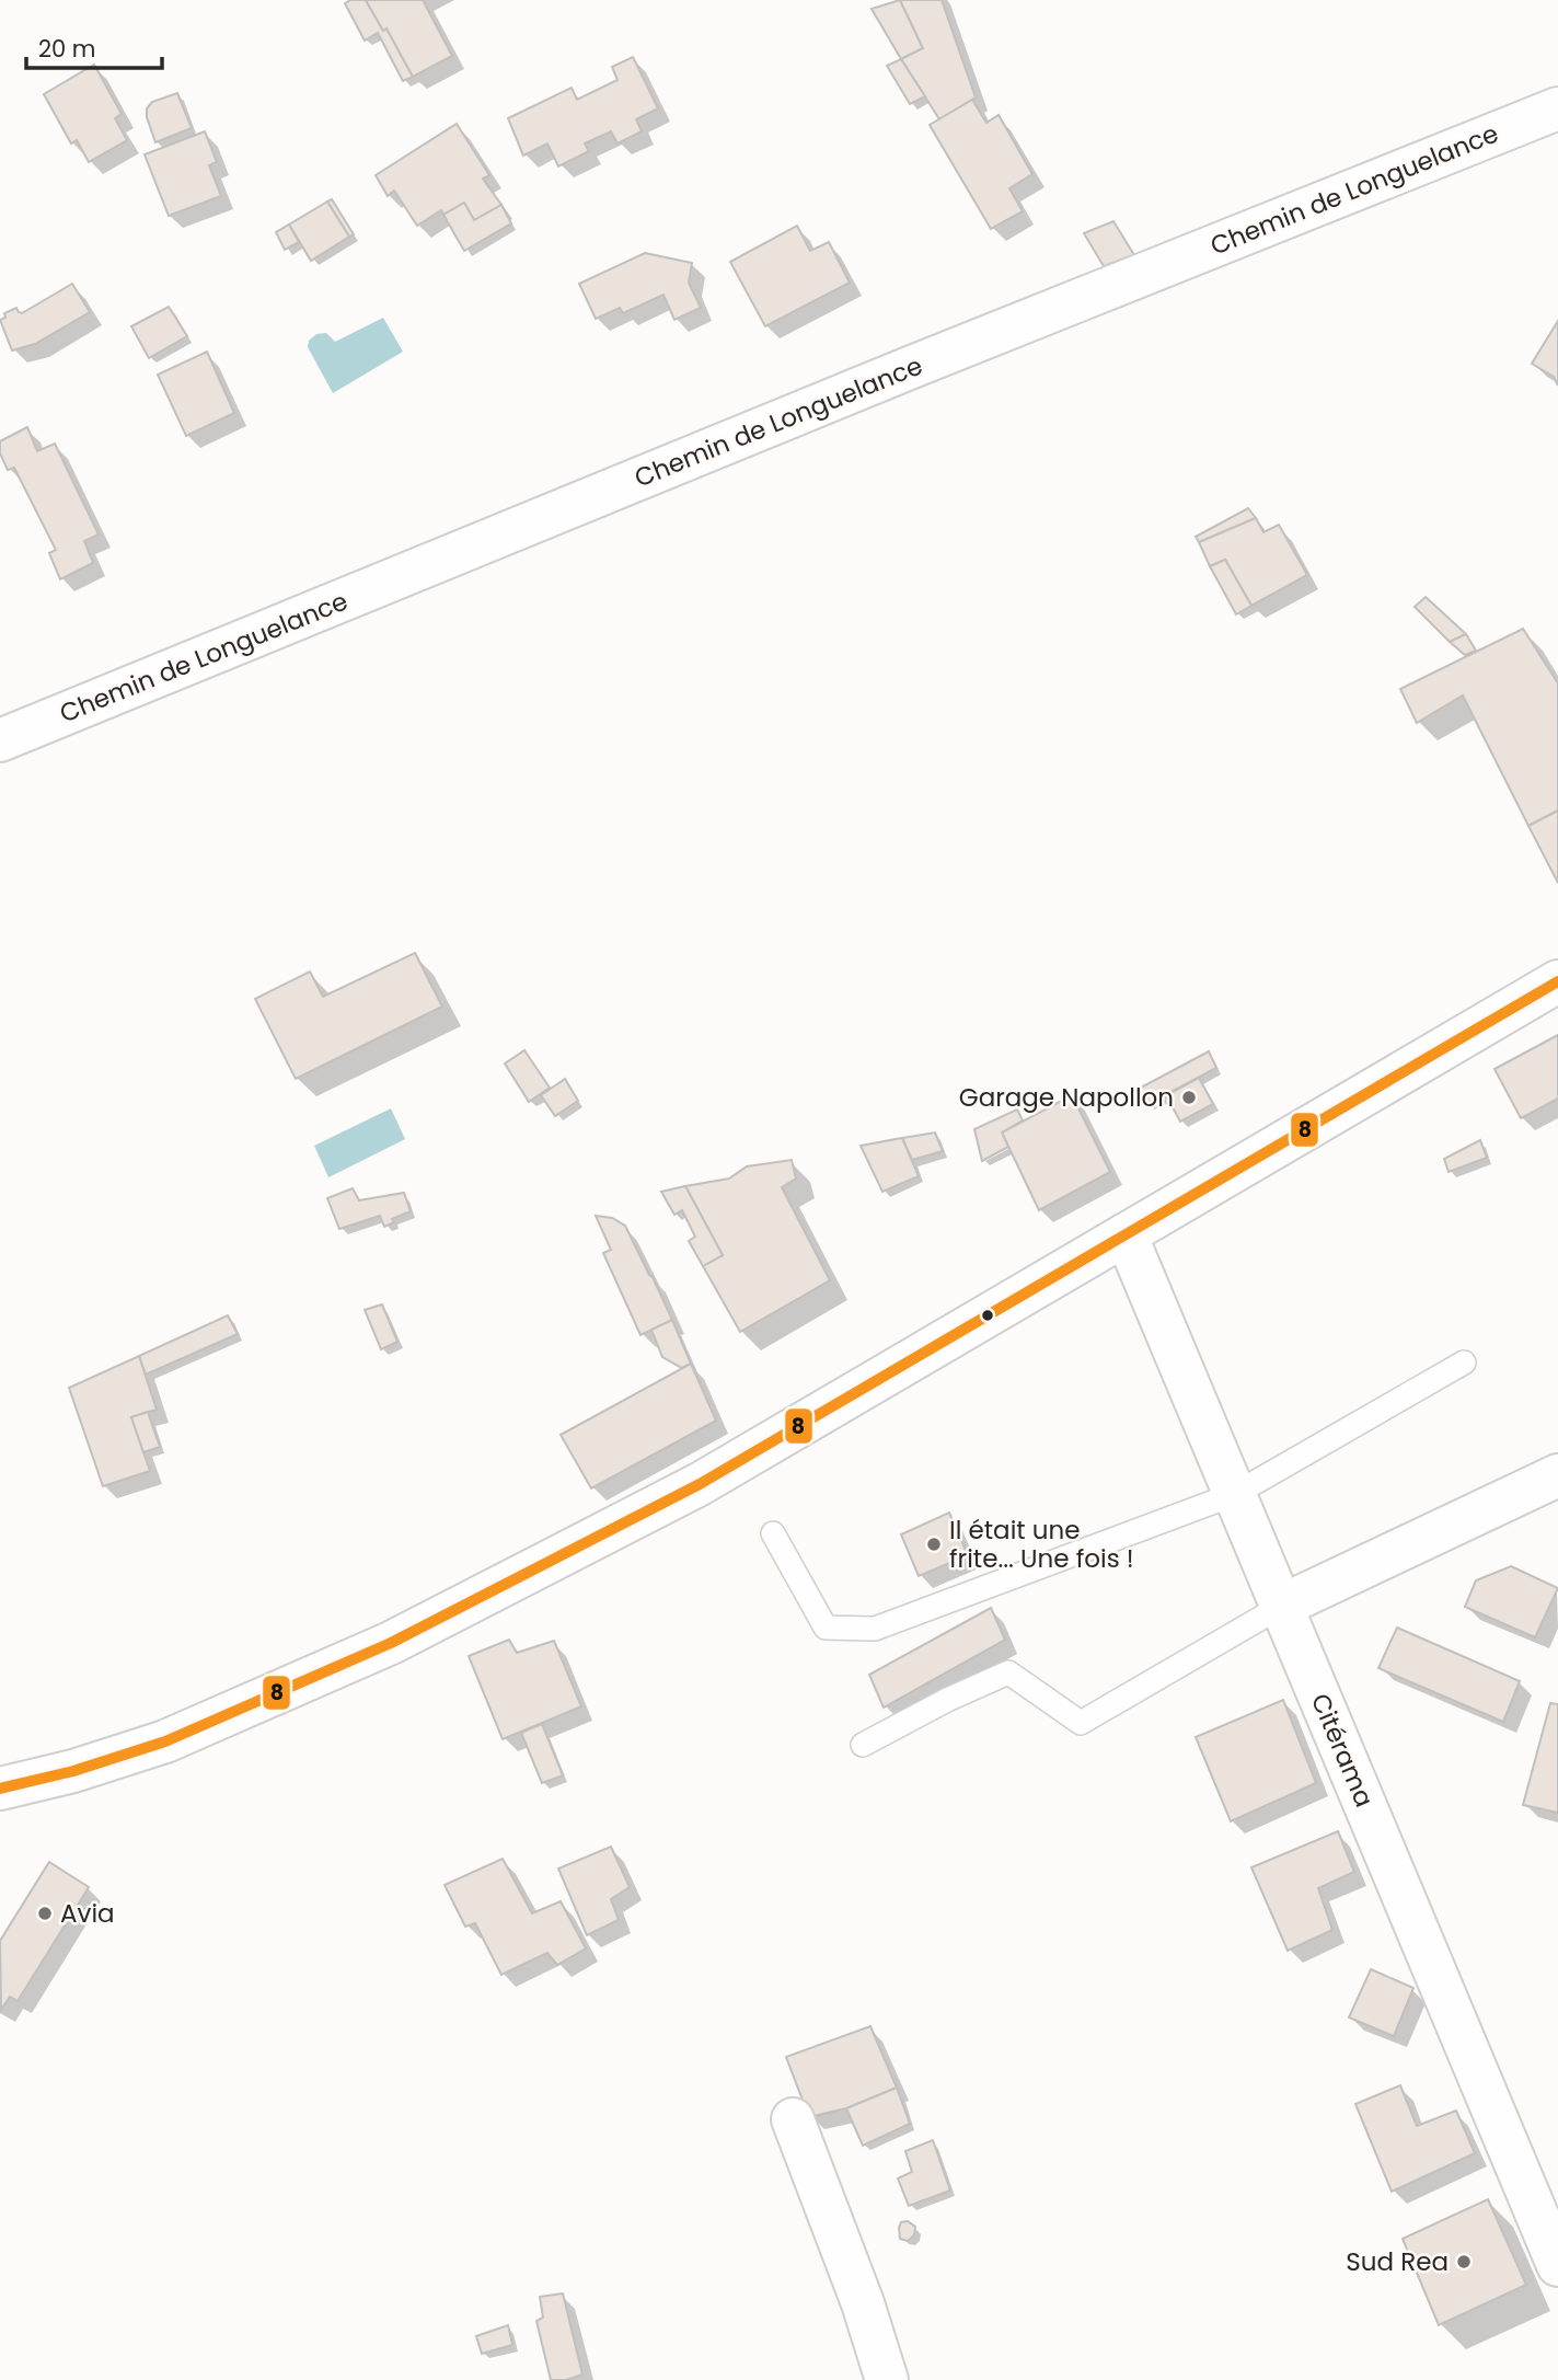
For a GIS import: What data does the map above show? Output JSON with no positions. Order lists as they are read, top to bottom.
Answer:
{
  "streets": {
    "street": ["Chemin de Longuelance", "Citérama"]
  },
  "places": [
    "Garage Napollon",
    "Il était une frite... Une fois !",
    "Avia",
    "Sud Rea"
  ],
  "lines": ["transit line 8"],
  "scale_bar": "20 m"
}
